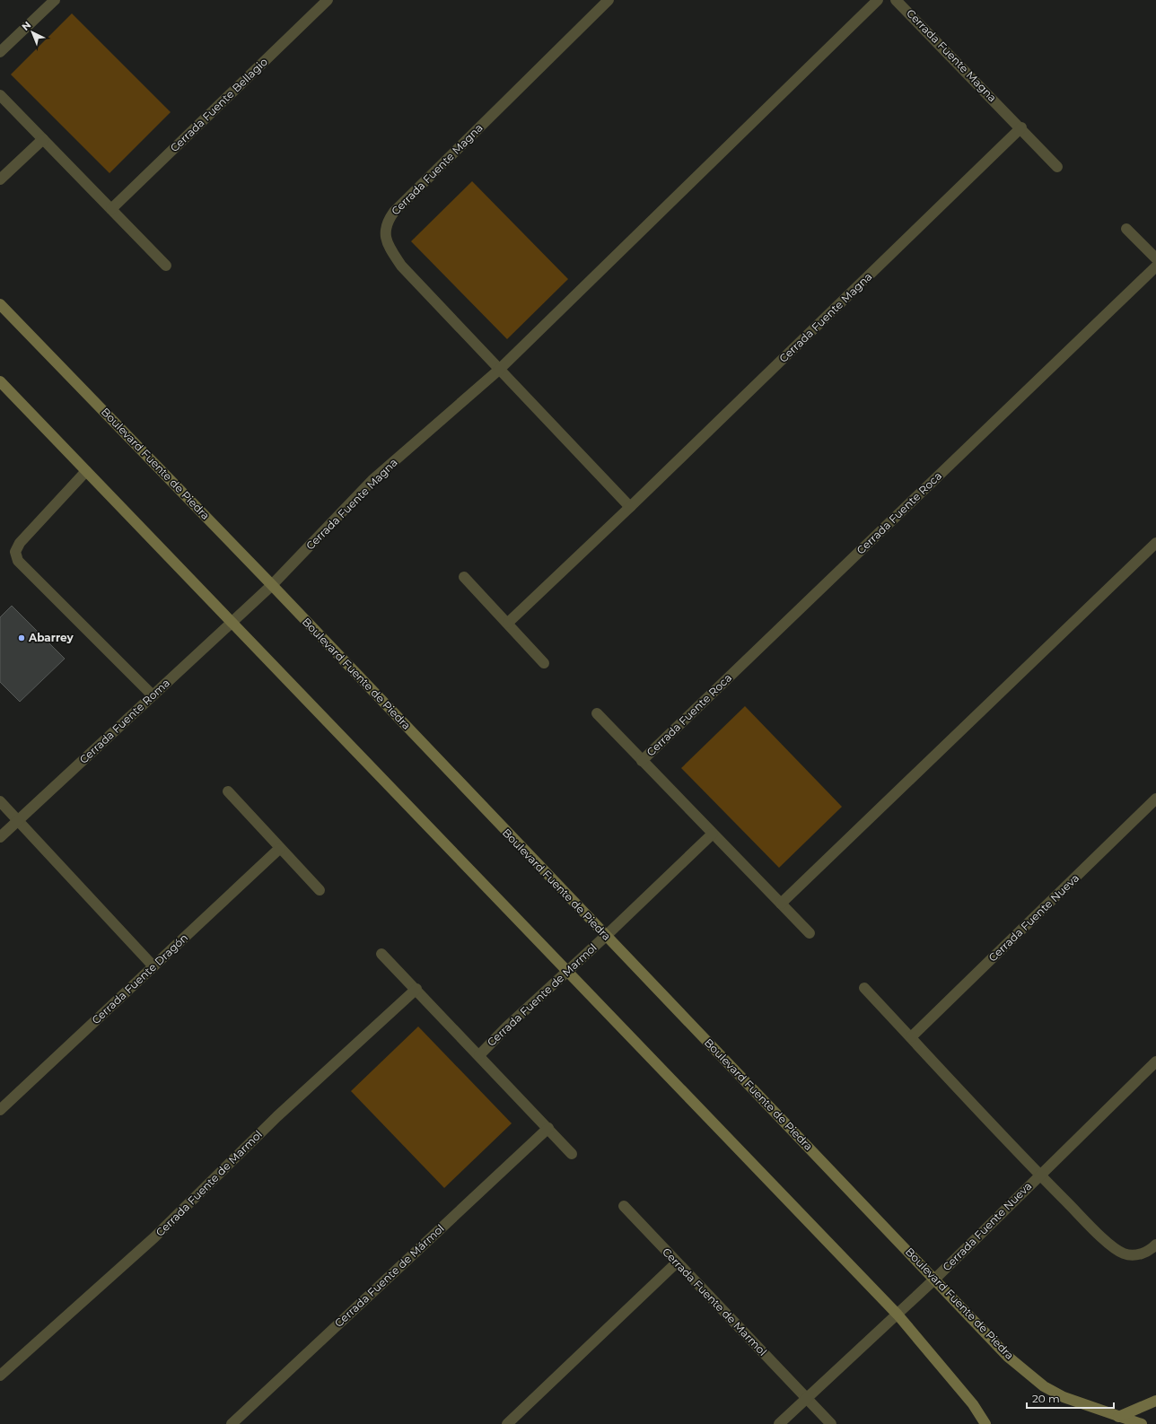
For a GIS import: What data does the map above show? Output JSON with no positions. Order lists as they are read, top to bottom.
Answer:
{
  "streets": {
    "street": [
      "Cerrada Fuente Magna",
      "Cerrada Fuente Bellagio",
      "Boulevard Fuente de Piedra",
      "Cerrada Fuente Roca",
      "Cerrada Fuente Roma",
      "Cerrada Fuente Nueva",
      "Cerrada Fuente Dragón",
      "Cerrada Fuente de Marmol",
      "Cerrada Fuente de Mármol"
    ]
  },
  "crossings": [
    ["Cerrada Fuente Magna", "Boulevard Fuente de Piedra"],
    ["Cerrada Fuente Magna", "Cerrada Fuente Roma"],
    ["Boulevard Fuente de Piedra", "Cerrada Fuente Nueva"],
    ["Boulevard Fuente de Piedra", "Cerrada Fuente de Marmol"],
    ["Cerrada Fuente Nueva", "Cerrada Fuente de Marmol"],
    ["Cerrada Fuente de Marmol", "Cerrada Fuente de Mármol"]
  ],
  "places": ["Abarrey"],
  "scale_bar": "20 m",
  "north": "top left"
}
